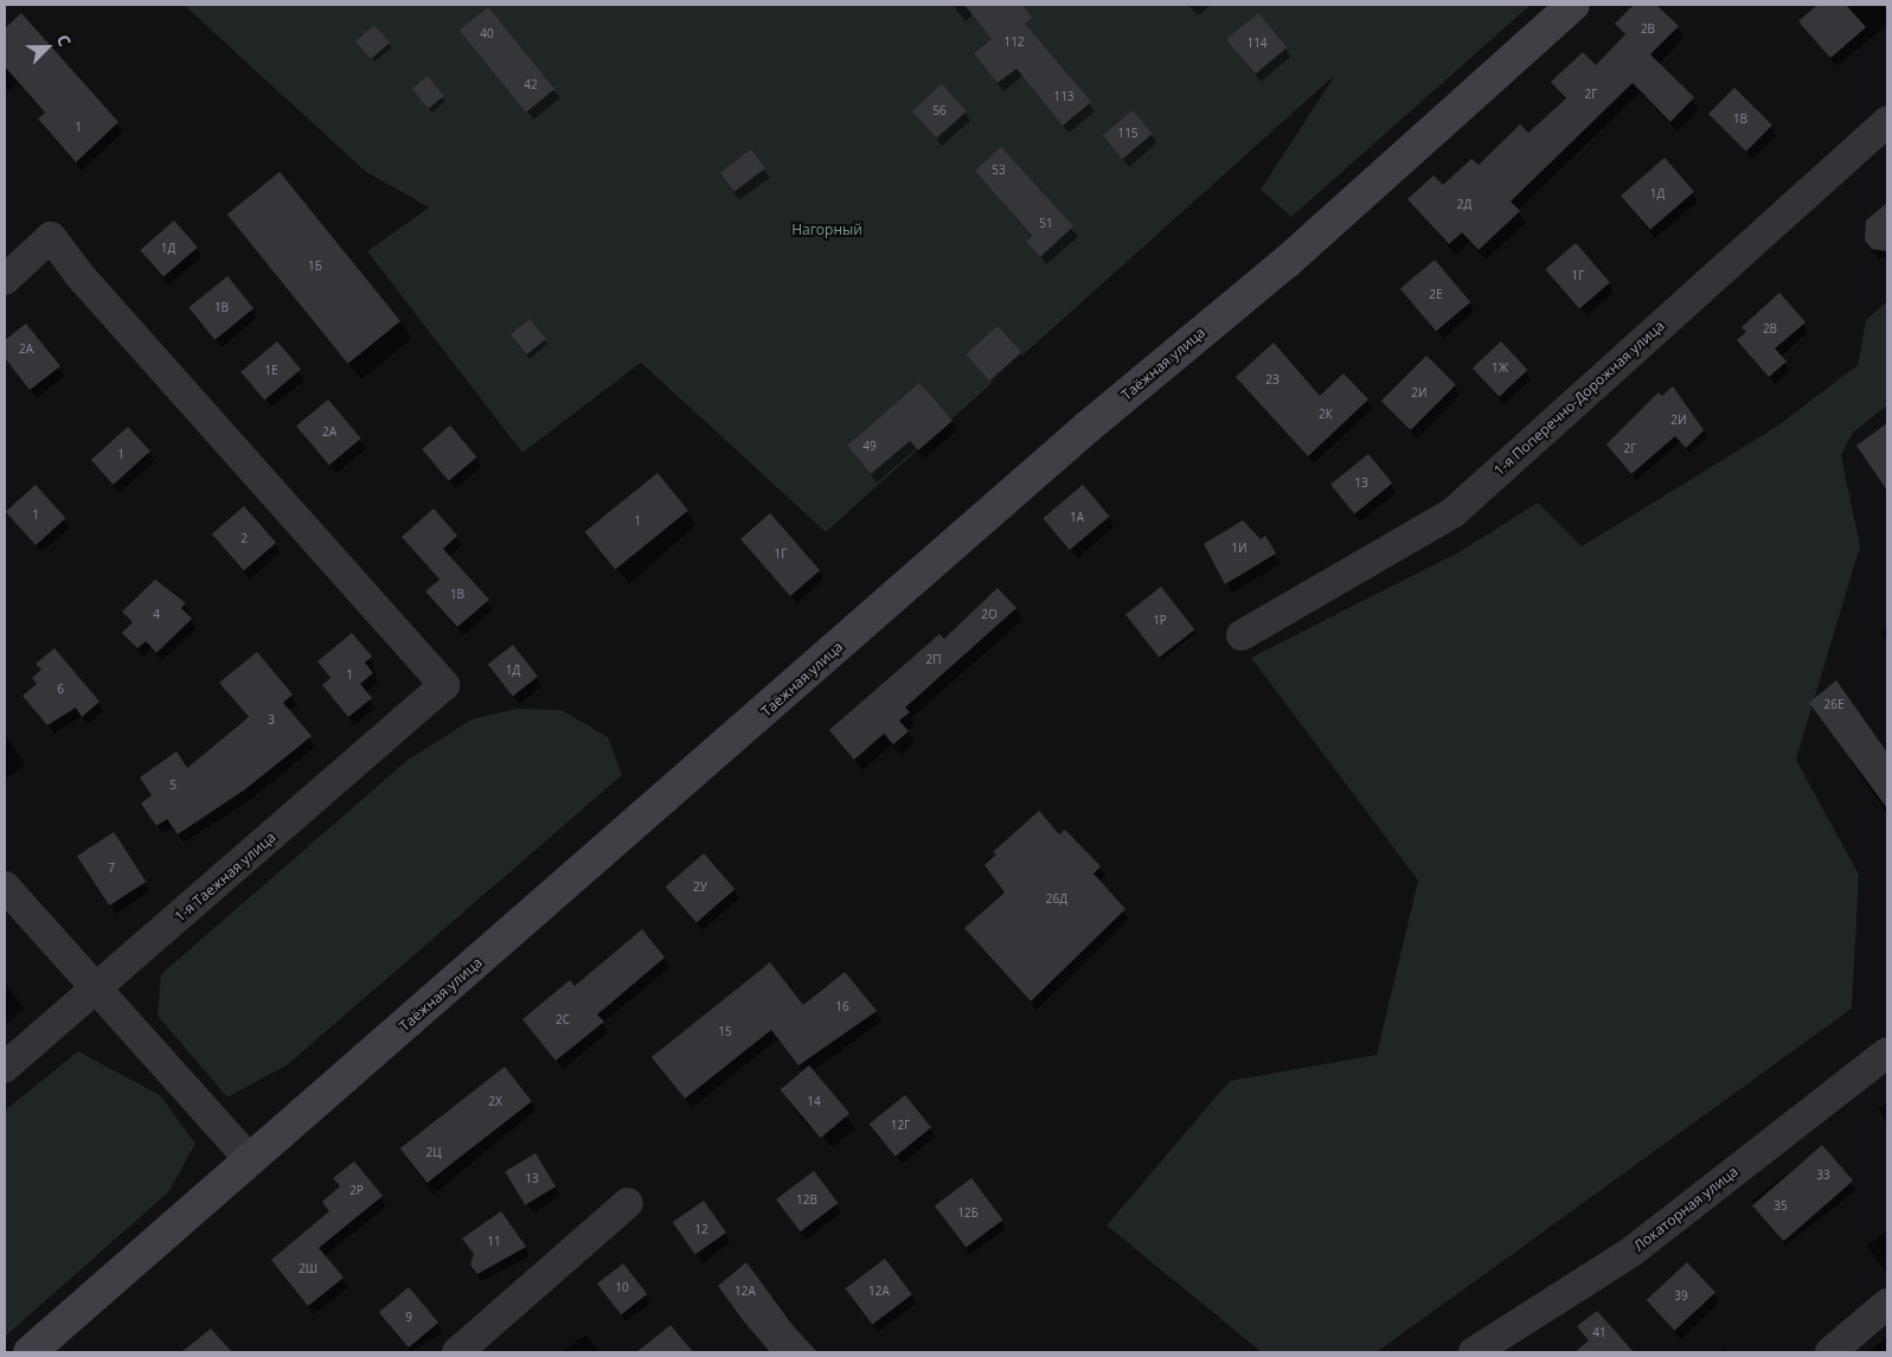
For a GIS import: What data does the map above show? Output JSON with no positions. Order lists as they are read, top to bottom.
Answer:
{
  "streets": {
    "street": [
      "Таёжная улица",
      "1-я Поперечно-Дорожная улица",
      "1-я Таежная улица",
      "Локаторная улица"
    ]
  },
  "parks": ["Нагорный"],
  "house_numbers": [
    "2В",
    "40",
    "112",
    "114",
    "42",
    "2Г",
    "113",
    "56",
    "1В",
    "1",
    "115",
    "53",
    "1Д",
    "2Д",
    "51",
    "1Д",
    "1Б",
    "1Г",
    "2Е",
    "1В",
    "2В",
    "2А",
    "1Ж",
    "1Е",
    "2З",
    "2И",
    "2К",
    "2И",
    "2А",
    "49",
    "2Г",
    "1",
    "1З",
    "1",
    "1А",
    "1",
    "2",
    "1И",
    "1Г",
    "1В",
    "4",
    "2О",
    "1Р",
    "2П",
    "1Д",
    "1",
    "6",
    "26Е",
    "3",
    "5",
    "7",
    "2У",
    "26Д",
    "16",
    "2С",
    "15",
    "2Х",
    "14",
    "12Г",
    "2Ц",
    "33",
    "13",
    "2Р",
    "12В",
    "35",
    "12Б",
    "12",
    "11",
    "2Ш",
    "10",
    "12А",
    "12А",
    "39",
    "9",
    "41"
  ],
  "north": "top right"
}
